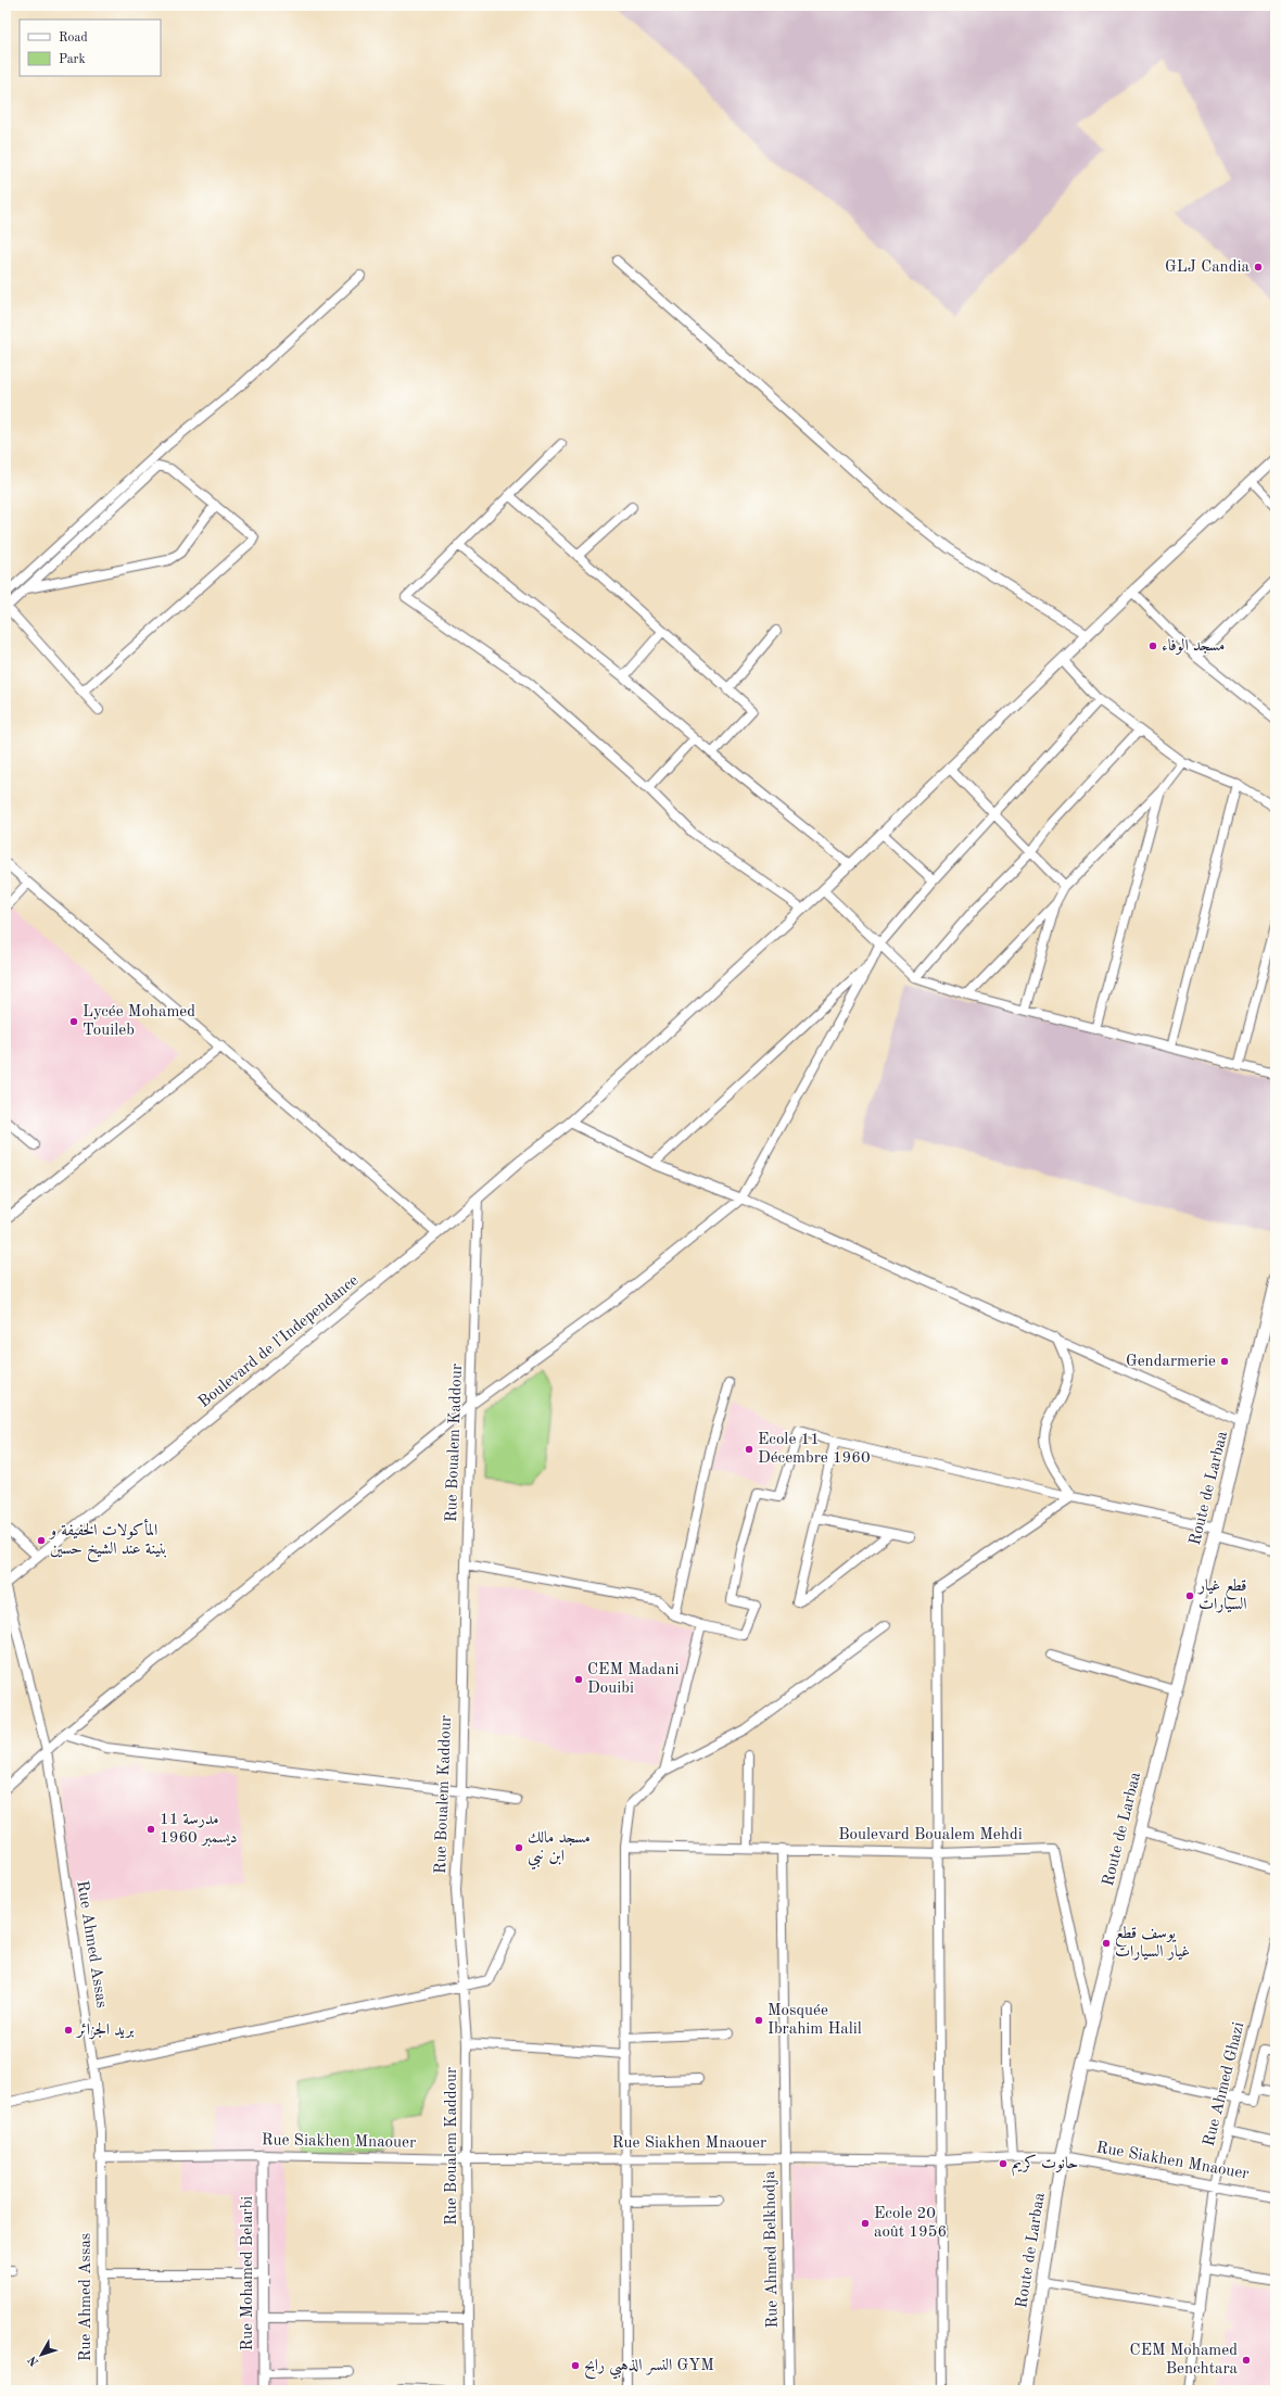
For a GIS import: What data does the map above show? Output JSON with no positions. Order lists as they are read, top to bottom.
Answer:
{
  "streets": {
    "main road": ["Route de Larbaa"],
    "street": [
      "Boulevard de l'Independance",
      "Rue Boualem Kaddour",
      "Boulevard Boualem Mehdi",
      "Rue Ahmed Assas",
      "Rue Ahmed Ghazi",
      "Rue Siakhen Mnaouer",
      "Rue Ahmed Belkhodja",
      "Rue Mohamed Belarbi"
    ]
  },
  "crossings": [
    ["Boulevard de l'Independance", "Rue Boualem Kaddour"],
    ["Rue Boualem Kaddour", "Rue Siakhen Mnaouer"],
    ["Route de Larbaa", "Boulevard Boualem Mehdi"],
    ["Route de Larbaa", "Rue Siakhen Mnaouer"],
    ["Boulevard Boualem Mehdi", "Rue Ahmed Belkhodja"],
    ["Rue Ahmed Assas", "Rue Siakhen Mnaouer"],
    ["Rue Ahmed Ghazi", "Rue Siakhen Mnaouer"],
    ["Rue Siakhen Mnaouer", "Rue Ahmed Belkhodja"],
    ["Rue Siakhen Mnaouer", "Rue Mohamed Belarbi"]
  ],
  "places": [
    "GLJ Candia",
    "مسجد الوفاء",
    "Lycée Mohamed Touileb",
    "Gendarmerie",
    "Ecole 11 Décembre 1960",
    "المأكولات الخفيفة و بنينة عند الشيخ حسين",
    "قطع غيار السيارات",
    "CEM Madani Douibi",
    "مدرسة 11 ديسمبر 1960",
    "مسجد مالك ابن نبي",
    "يوسف قطع غيار السيارات",
    "Mosquée Ibrahim Halil",
    "بريد الجزائر",
    "حانوت كريم",
    "Ecole 20 août 1956",
    "CEM Mohamed Benchtara",
    "النسر الذهبي رابح GYM"
  ],
  "legend": ["Road", "Park"],
  "north": "bottom left"
}
